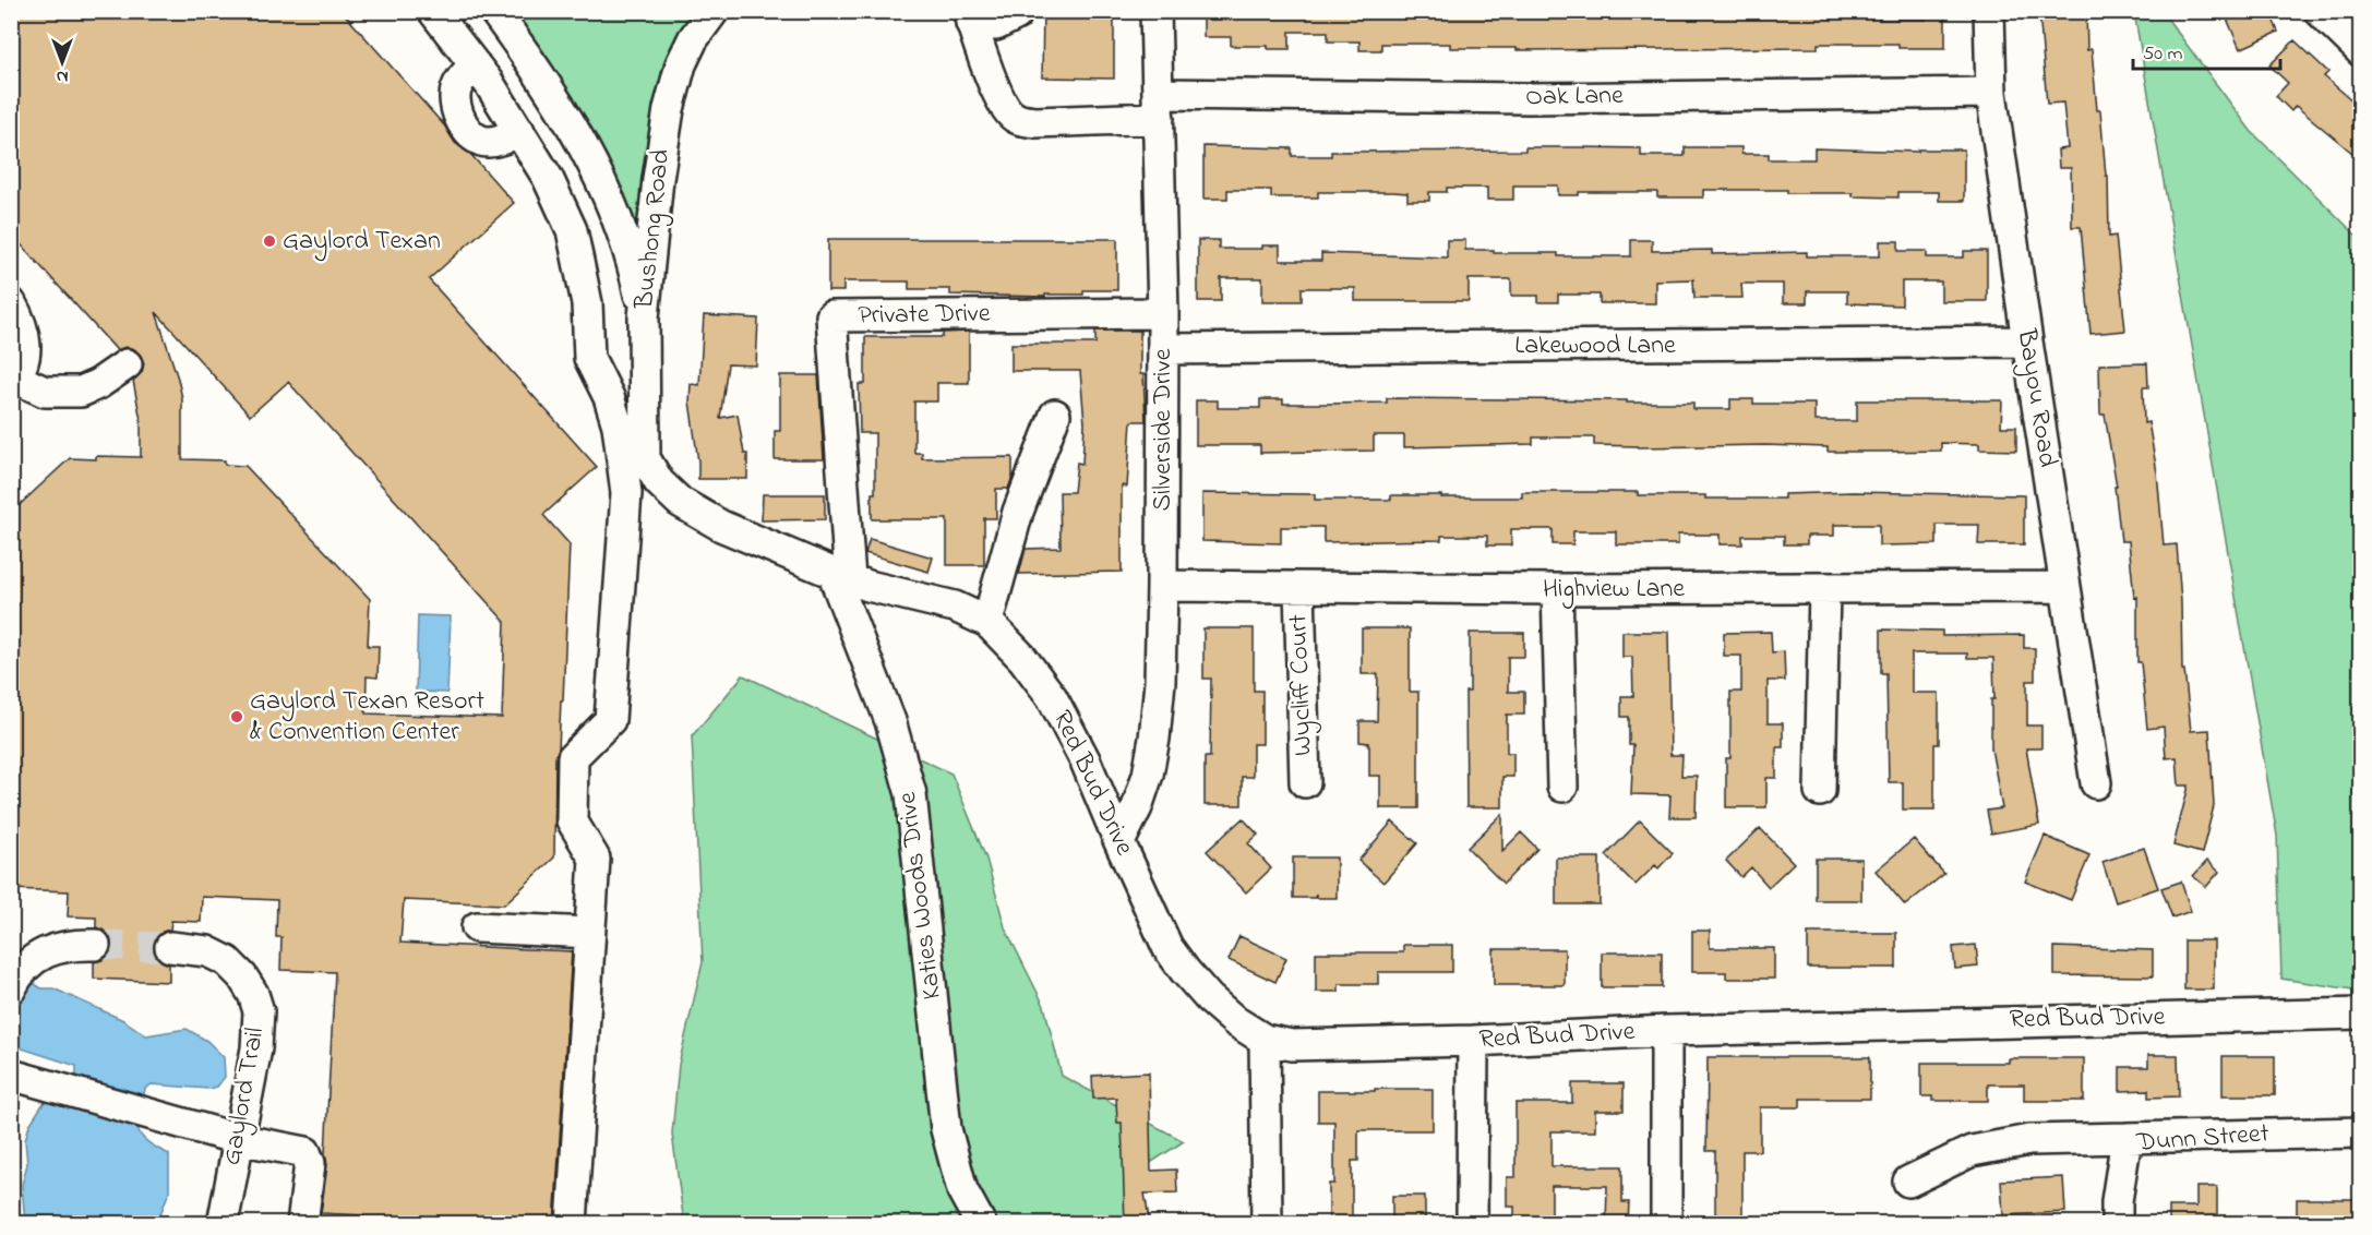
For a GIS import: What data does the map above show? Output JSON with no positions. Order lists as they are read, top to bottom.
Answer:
{
  "streets": {
    "street": [
      "Oak Lane",
      "Bushong Road",
      "Private Drive",
      "Lakewood Lane",
      "Bayou Road",
      "Silverside Drive",
      "Highview Lane",
      "Wycliff Court",
      "Red Bud Drive",
      "Katies Woods Drive",
      "Gaylord Trail",
      "Dunn Street"
    ]
  },
  "crossings": [
    ["Oak Lane", "Bayou Road"],
    ["Oak Lane", "Silverside Drive"],
    ["Bushong Road", "Red Bud Drive"],
    ["Private Drive", "Silverside Drive"],
    ["Private Drive", "Red Bud Drive"],
    ["Private Drive", "Katies Woods Drive"],
    ["Lakewood Lane", "Bayou Road"],
    ["Lakewood Lane", "Silverside Drive"],
    ["Bayou Road", "Highview Lane"],
    ["Silverside Drive", "Highview Lane"],
    ["Silverside Drive", "Red Bud Drive"],
    ["Highview Lane", "Wycliff Court"],
    ["Red Bud Drive", "Katies Woods Drive"]
  ],
  "places": ["Gaylord Texan", "Gaylord Texan Resort & Convention Center"],
  "scale_bar": "50 m",
  "north": "bottom"
}
